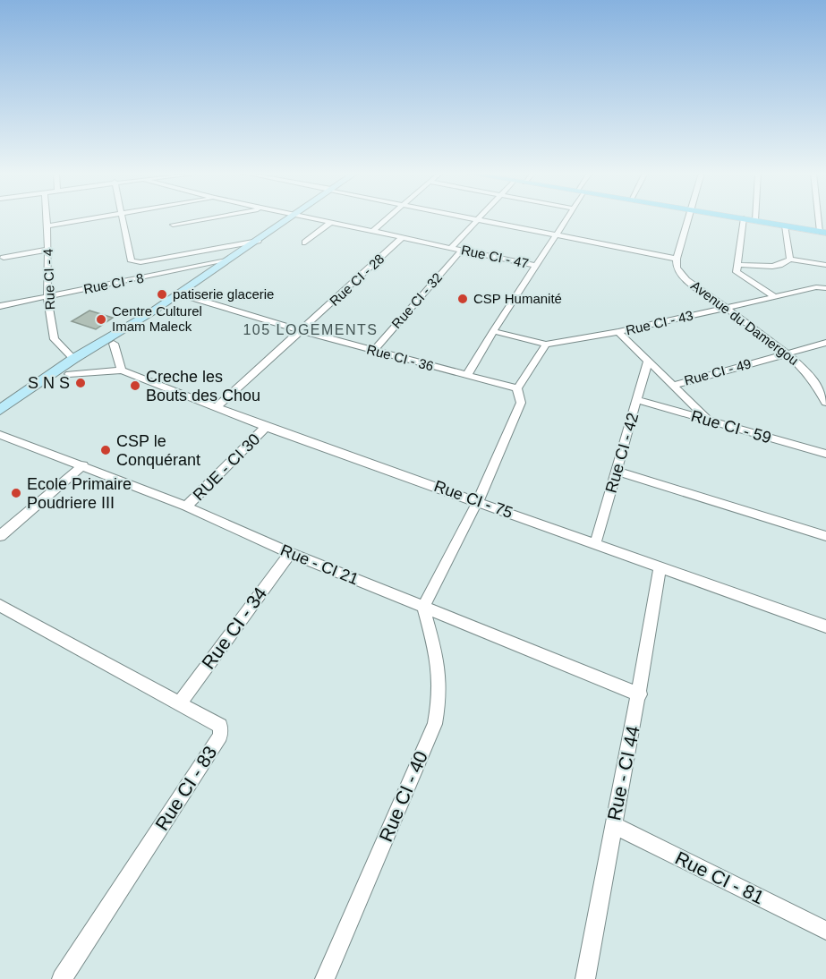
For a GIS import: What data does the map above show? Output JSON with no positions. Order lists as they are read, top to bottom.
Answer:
{
  "streets": {
    "street": [
      "Rue CI - 47",
      "Rue CI - 4",
      "Rue CI - 28",
      "Rue CI - 8",
      "Rue CI - 32",
      "Rue CI - 43",
      "Avenue du Damergou",
      "Rue CI - 36",
      "Rue CI - 49",
      "Rue CI - 59",
      "Rue CI - 42",
      "RUE - CI 30",
      "Rue CI - 75",
      "Rue - CI 21",
      "Rue CI - 34",
      "Rue - CI 44",
      "Rue CI - 83",
      "Rue CI - 40",
      "Rue CI - 81"
    ]
  },
  "crossings": [
    ["Rue CI - 47", "Rue CI - 28"],
    ["Rue CI - 47", "Rue CI - 32"],
    ["Rue CI - 4", "Rue CI - 8"],
    ["Rue CI - 28", "Rue CI - 36"],
    ["Rue CI - 28", "Rue CI - 75"],
    ["Rue CI - 32", "Rue CI - 36"],
    ["Rue CI - 43", "Avenue du Damergou"],
    ["Avenue du Damergou", "Rue CI - 49"],
    ["Rue CI - 59", "Rue CI - 42"],
    ["Rue CI - 42", "Rue CI - 75"],
    ["RUE - CI 30", "Rue CI - 75"],
    ["RUE - CI 30", "Rue - CI 21"],
    ["Rue CI - 75", "Rue - CI 44"],
    ["Rue - CI 21", "Rue CI - 34"],
    ["Rue - CI 21", "Rue - CI 44"],
    ["Rue - CI 21", "Rue CI - 40"],
    ["Rue CI - 34", "Rue CI - 83"],
    ["Rue - CI 44", "Rue CI - 81"]
  ],
  "districts": ["105 LOGEMENTS"],
  "places": [
    "patiserie glacerie",
    "CSP Humanité",
    "Centre Culturel Imam Maleck",
    "S N S",
    "Creche les Bouts des Chou",
    "CSP le Conquérant",
    "Ecole Primaire Poudriere III"
  ]
}
